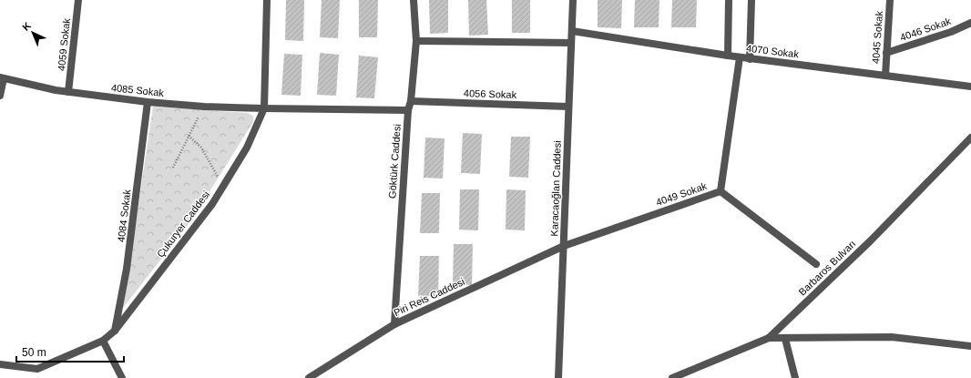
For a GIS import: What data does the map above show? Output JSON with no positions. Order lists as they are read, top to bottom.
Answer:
{
  "streets": {
    "street": [
      "4046 Sokak",
      "4045 Sokak",
      "4059 Sokak",
      "4070 Sokak",
      "4085 Sokak",
      "4056 Sokak",
      "Göktürk Caddesi",
      "Karacaoğlan Caddesi",
      "4049 Sokak",
      "4084 Sokak",
      "Çukuryer Caddesi",
      "Barbaros Bulvarı",
      "Piri Reis Caddesi"
    ]
  },
  "crossings": [
    ["4046 Sokak", "4045 Sokak"],
    ["4045 Sokak", "4070 Sokak"],
    ["4059 Sokak", "4085 Sokak"],
    ["4070 Sokak", "Karacaoğlan Caddesi"],
    ["4070 Sokak", "4049 Sokak"],
    ["4085 Sokak", "Göktürk Caddesi"],
    ["4085 Sokak", "4084 Sokak"],
    ["4085 Sokak", "Çukuryer Caddesi"],
    ["4056 Sokak", "Göktürk Caddesi"],
    ["4056 Sokak", "Karacaoğlan Caddesi"],
    ["Göktürk Caddesi", "Piri Reis Caddesi"],
    ["Karacaoğlan Caddesi", "4049 Sokak"],
    ["Karacaoğlan Caddesi", "Piri Reis Caddesi"],
    ["4049 Sokak", "Piri Reis Caddesi"],
    ["4084 Sokak", "Çukuryer Caddesi"]
  ],
  "scale_bar": "50 m",
  "north": "top left"
}
